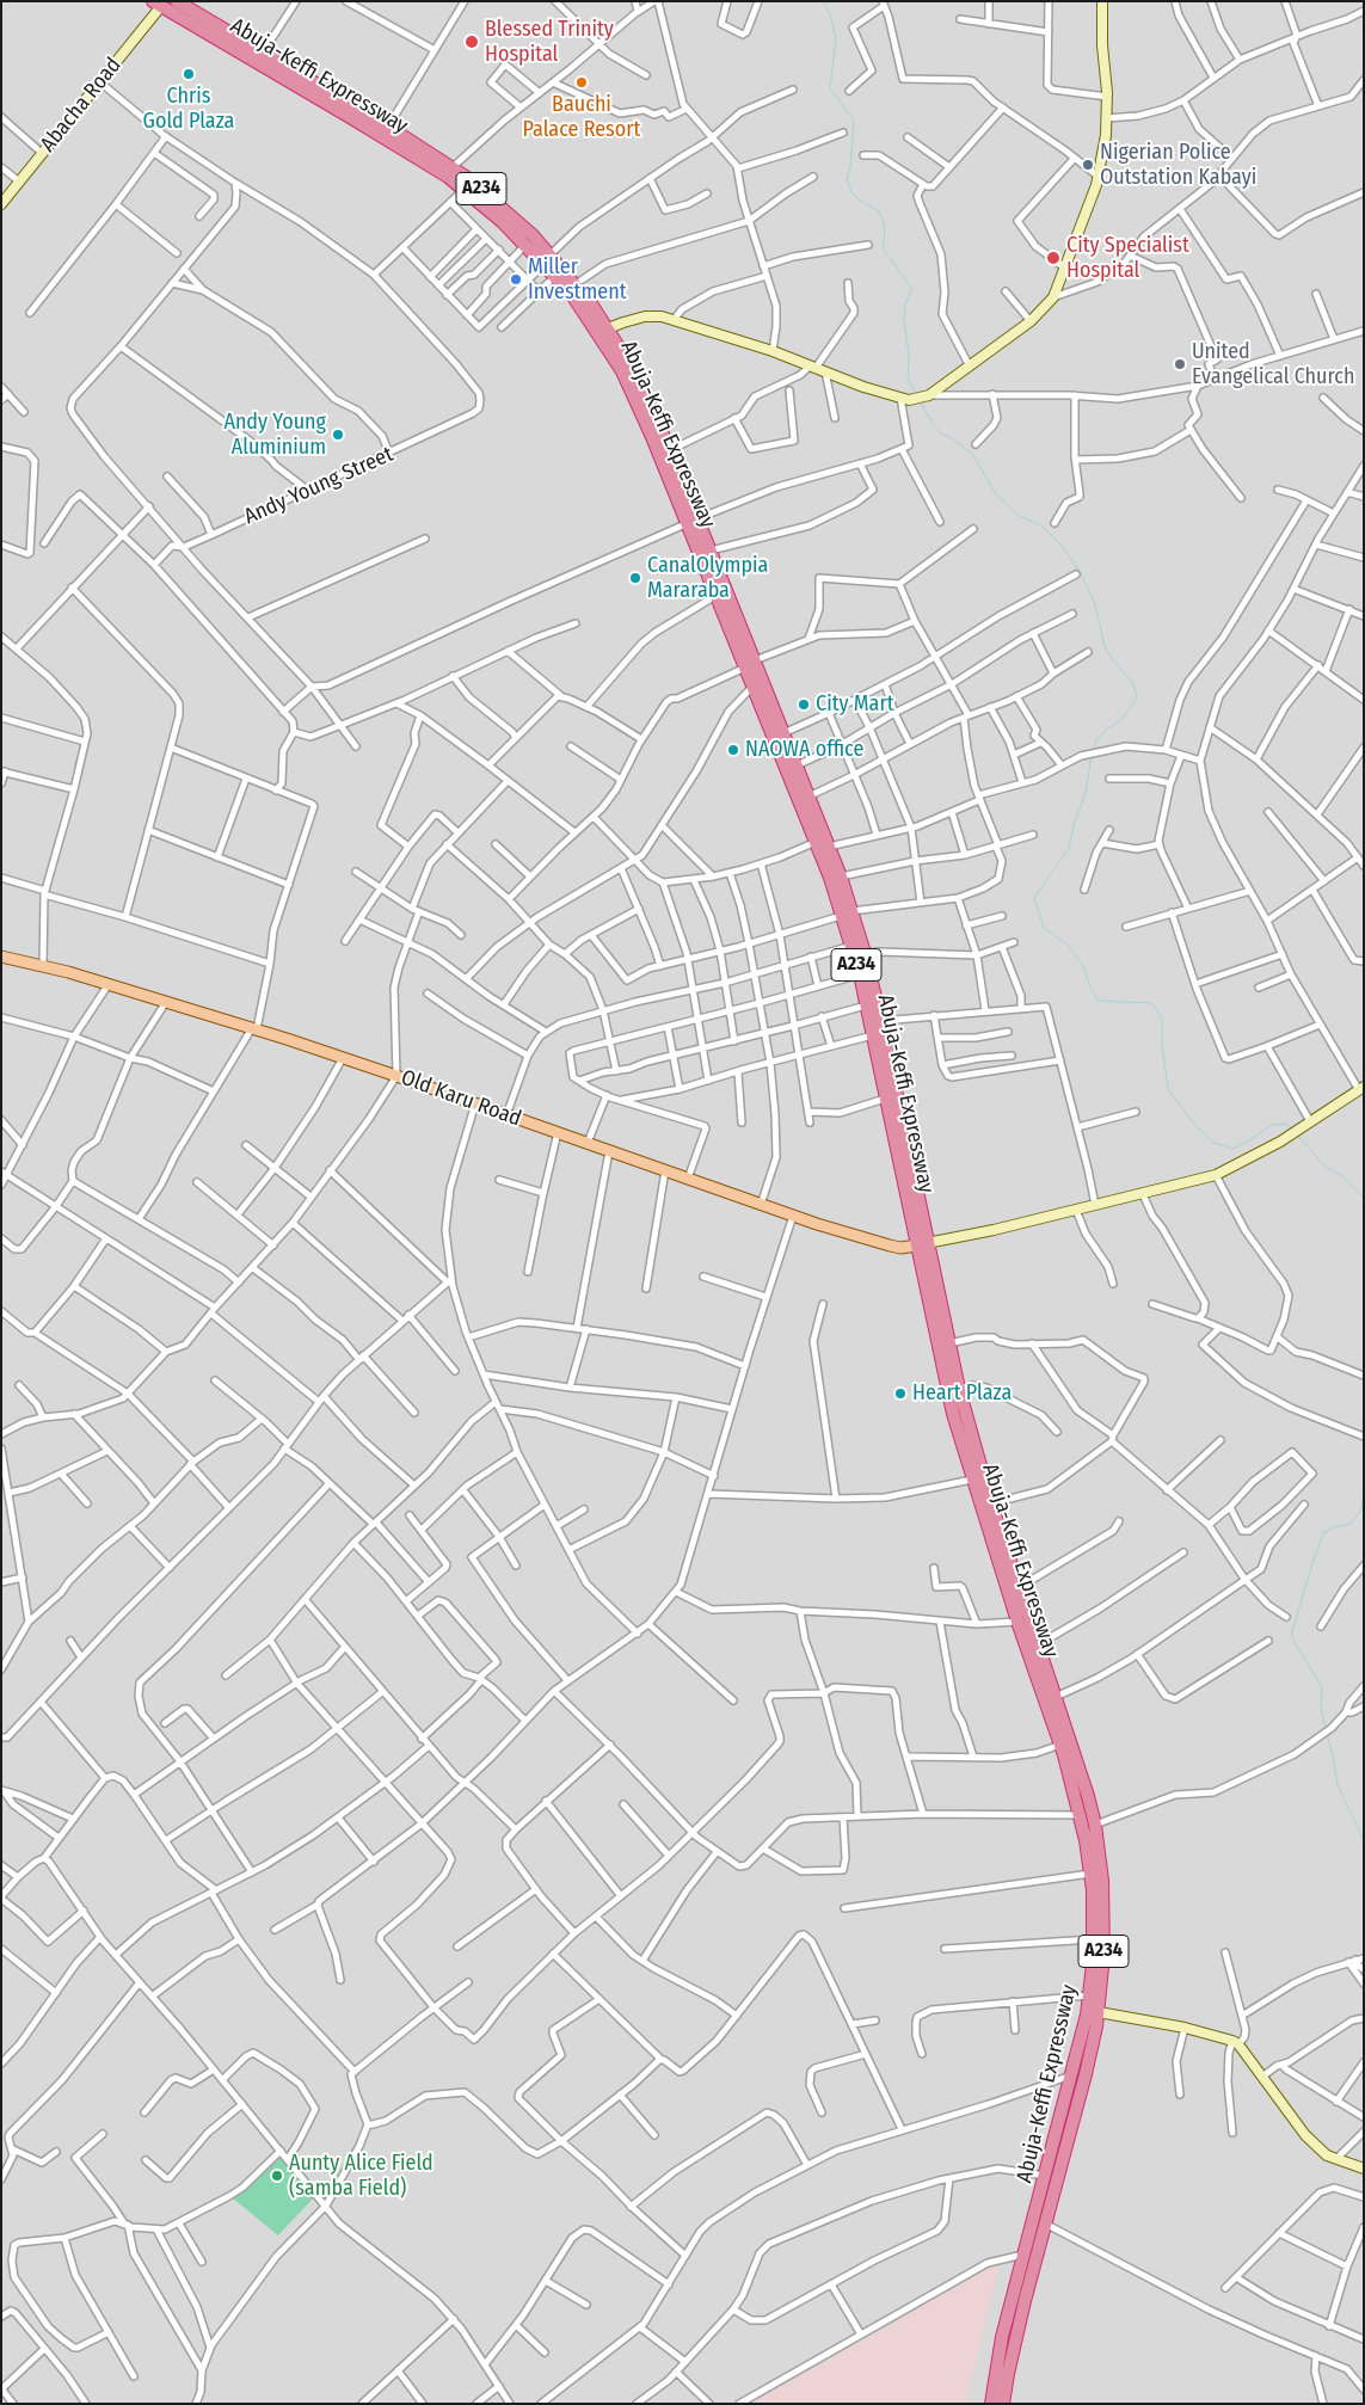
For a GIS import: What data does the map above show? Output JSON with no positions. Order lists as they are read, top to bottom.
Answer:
{
  "streets": {
    "highway": ["Abuja-Keffi Expressway", "A234"],
    "main road": ["Old Karu Road"],
    "street": ["Abacha Road", "Andy Young Street"]
  },
  "crossings": [
    ["Abuja-Keffi Expressway", "Abacha Road"],
    ["Abuja-Keffi Expressway", "Old Karu Road"]
  ],
  "places": [
    "Blessed Trinity Hospital",
    "Chris Gold Plaza",
    "Bauchi Palace Resort",
    "Nigerian Police Outstation Kabayi",
    "City Specialist Hospital",
    "Miller Investment",
    "United Evangelical Church",
    "Andy Young Aluminium",
    "CanalOlympia Mararaba",
    "City Mart",
    "NAOWA office",
    "Heart Plaza",
    "Aunty Alice Field (samba Field)"
  ]
}
